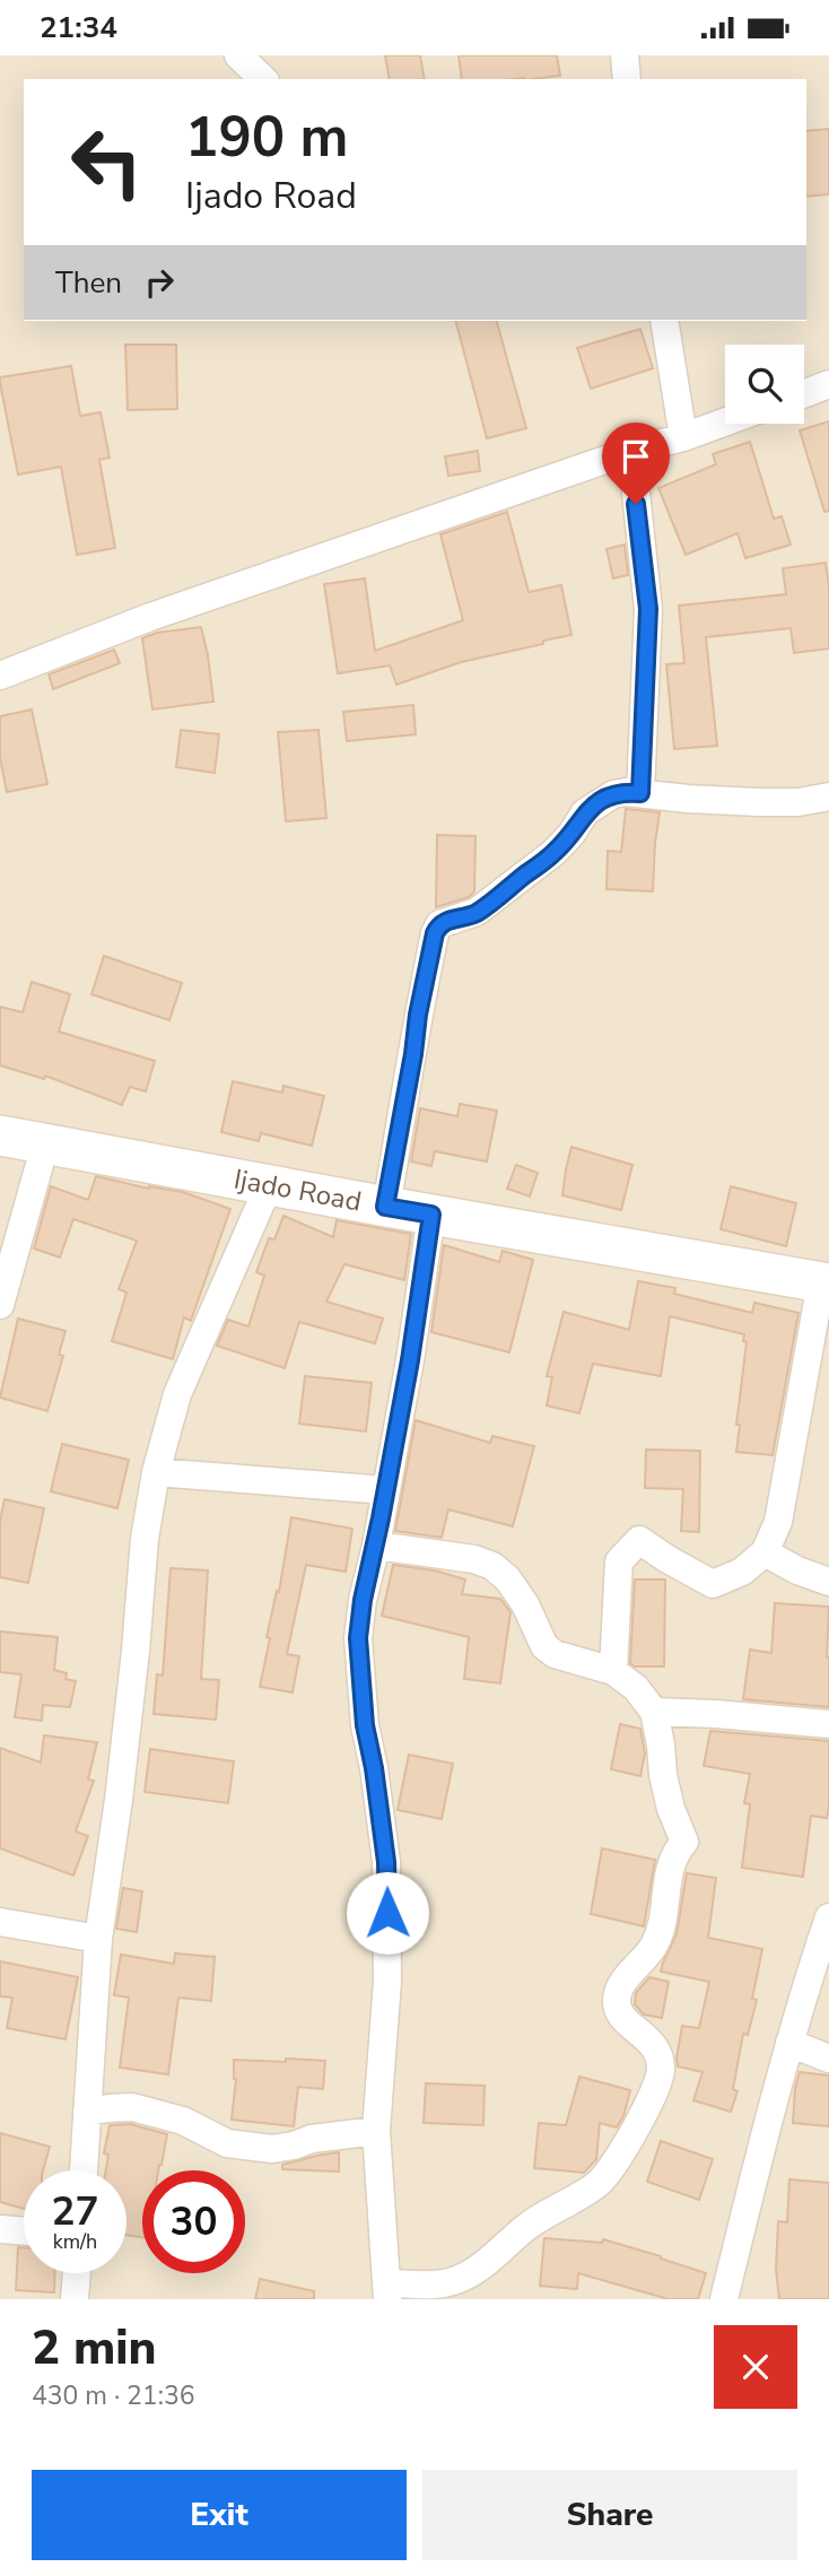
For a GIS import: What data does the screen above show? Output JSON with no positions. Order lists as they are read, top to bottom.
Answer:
{
  "streets": {
    "street": ["Ijado Road"]
  },
  "page": {
    "status": "21:34",
    "turn": ["190 m", "Ijado Road"],
    "then": "Then",
    "speed": "27 km/h",
    "limit": "30",
    "heading": ["2 min", "430 m · 21:36"],
    "buttons": ["Exit", "Share"]
  }
}
